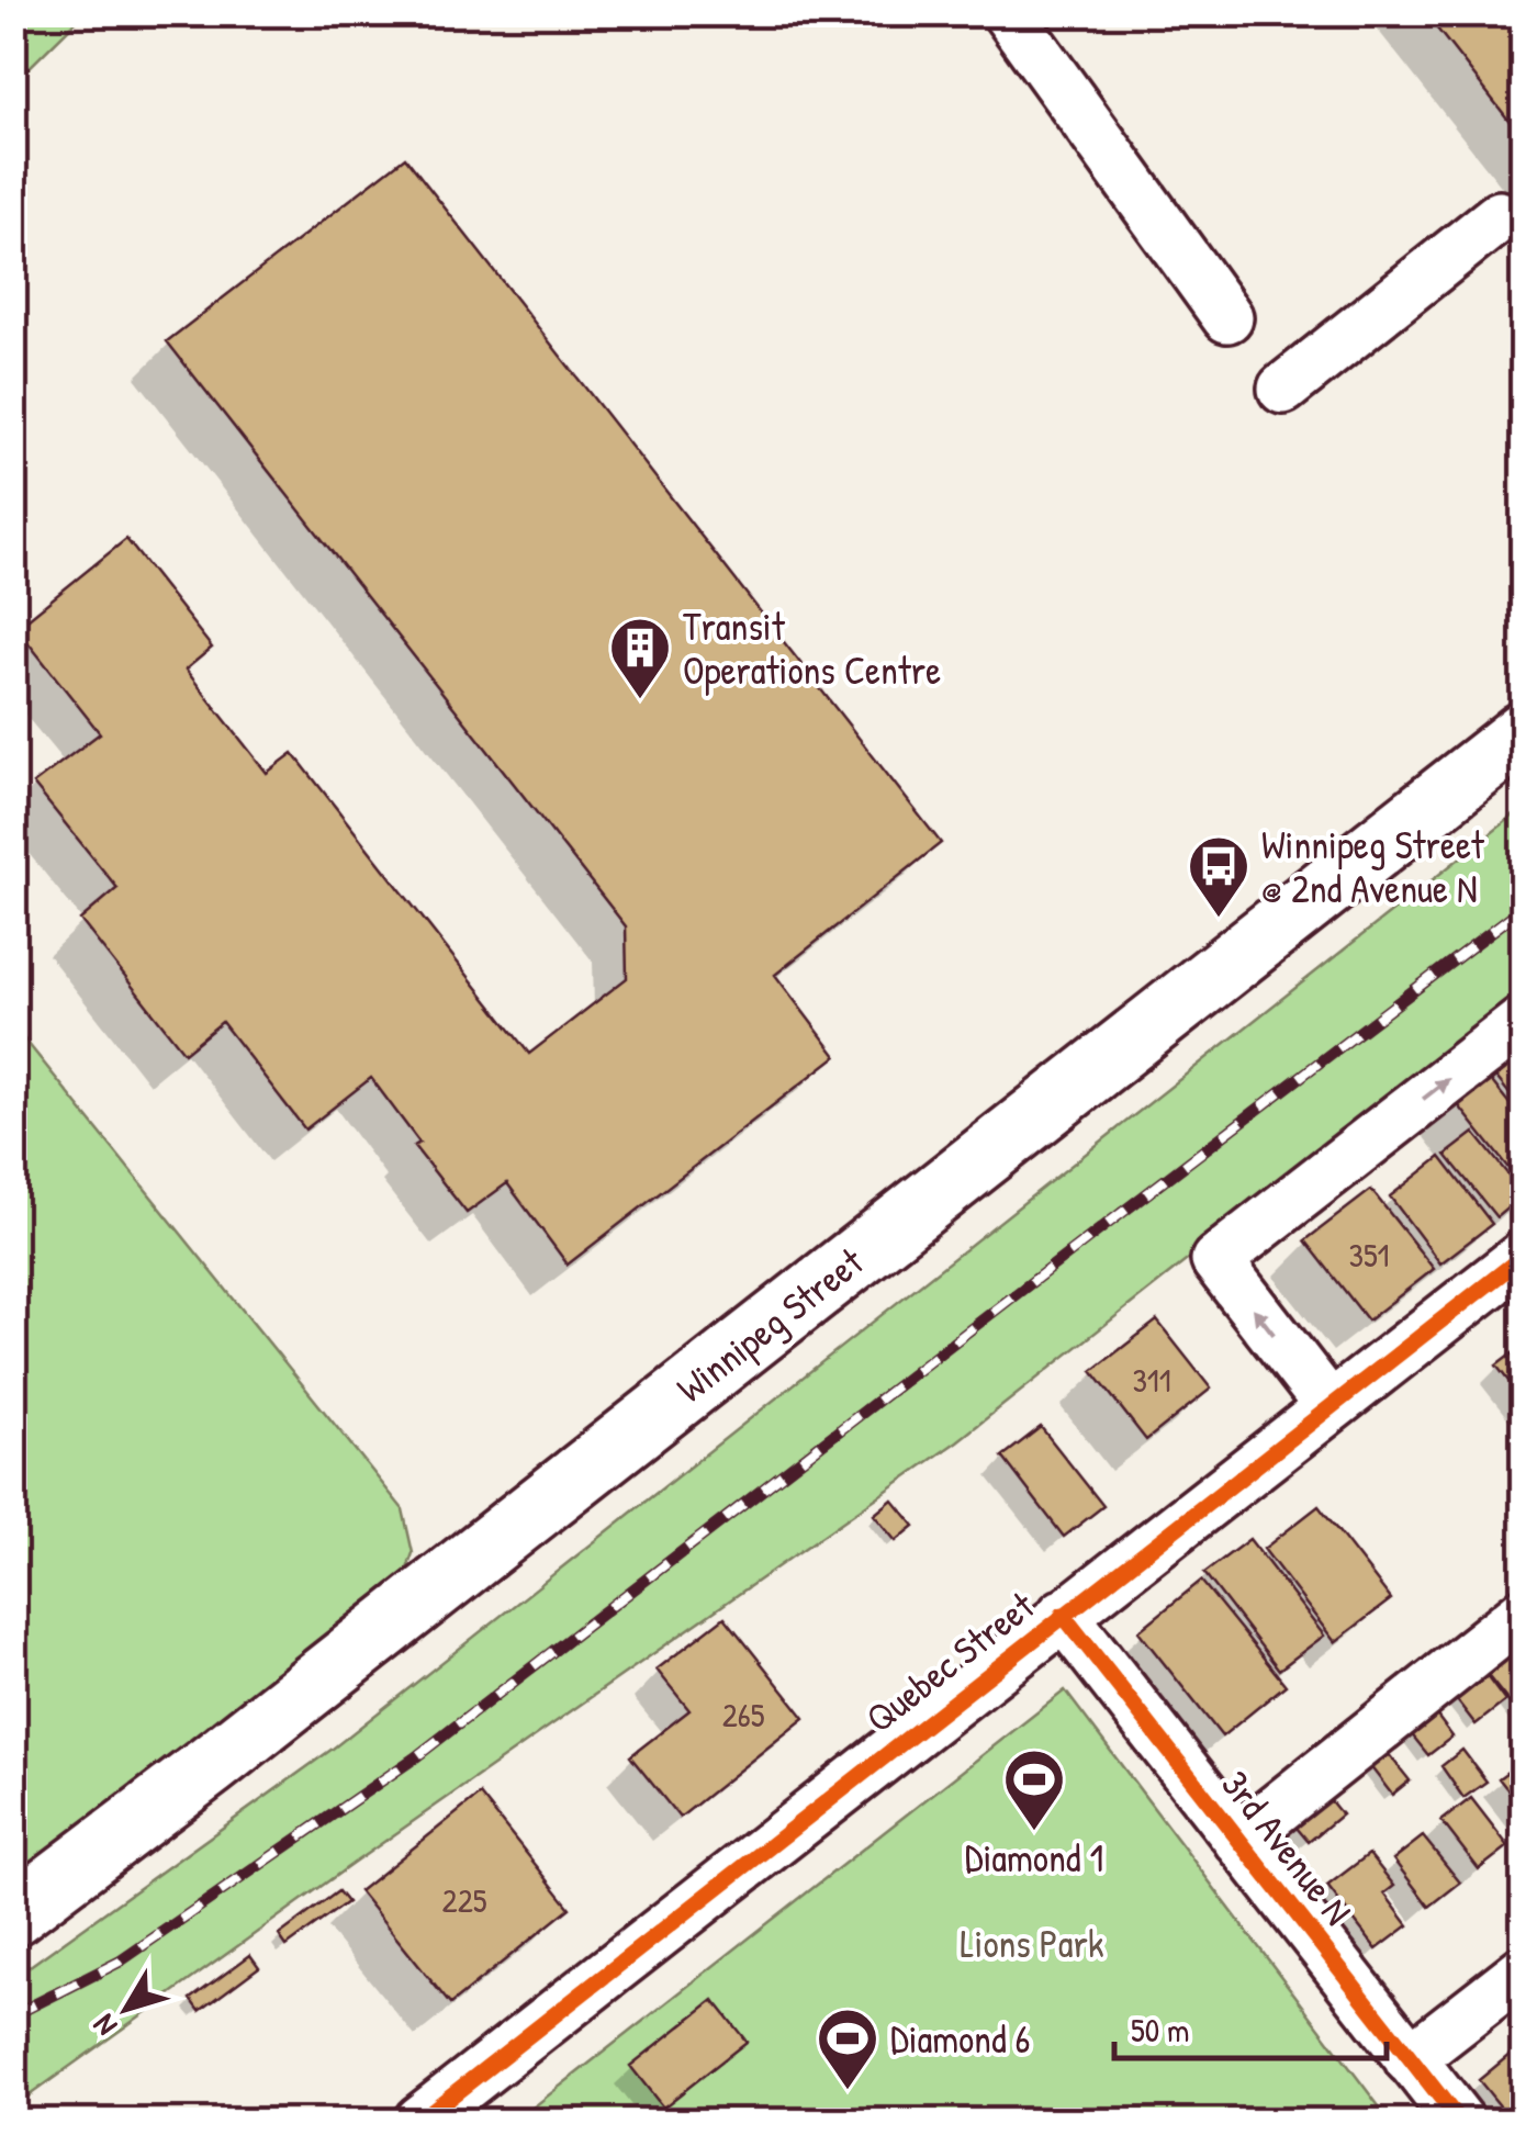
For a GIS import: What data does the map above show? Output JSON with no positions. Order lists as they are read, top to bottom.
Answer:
{
  "streets": {
    "main road": ["Winnipeg Street"],
    "street": ["Quebec Street", "3rd Avenue N"]
  },
  "crossings": [
    ["Quebec Street", "3rd Avenue N"]
  ],
  "parks": ["Lions Park"],
  "places": {
    "building": ["Transit Operations Centre"],
    "bus stop": ["Winnipeg Street @ 2nd Avenue N"],
    "sports": ["Diamond 1", "Diamond 6"]
  },
  "house_numbers": [
    "351",
    "311",
    "265",
    "225"
  ],
  "scale_bar": "50 m",
  "north": "bottom left"
}
